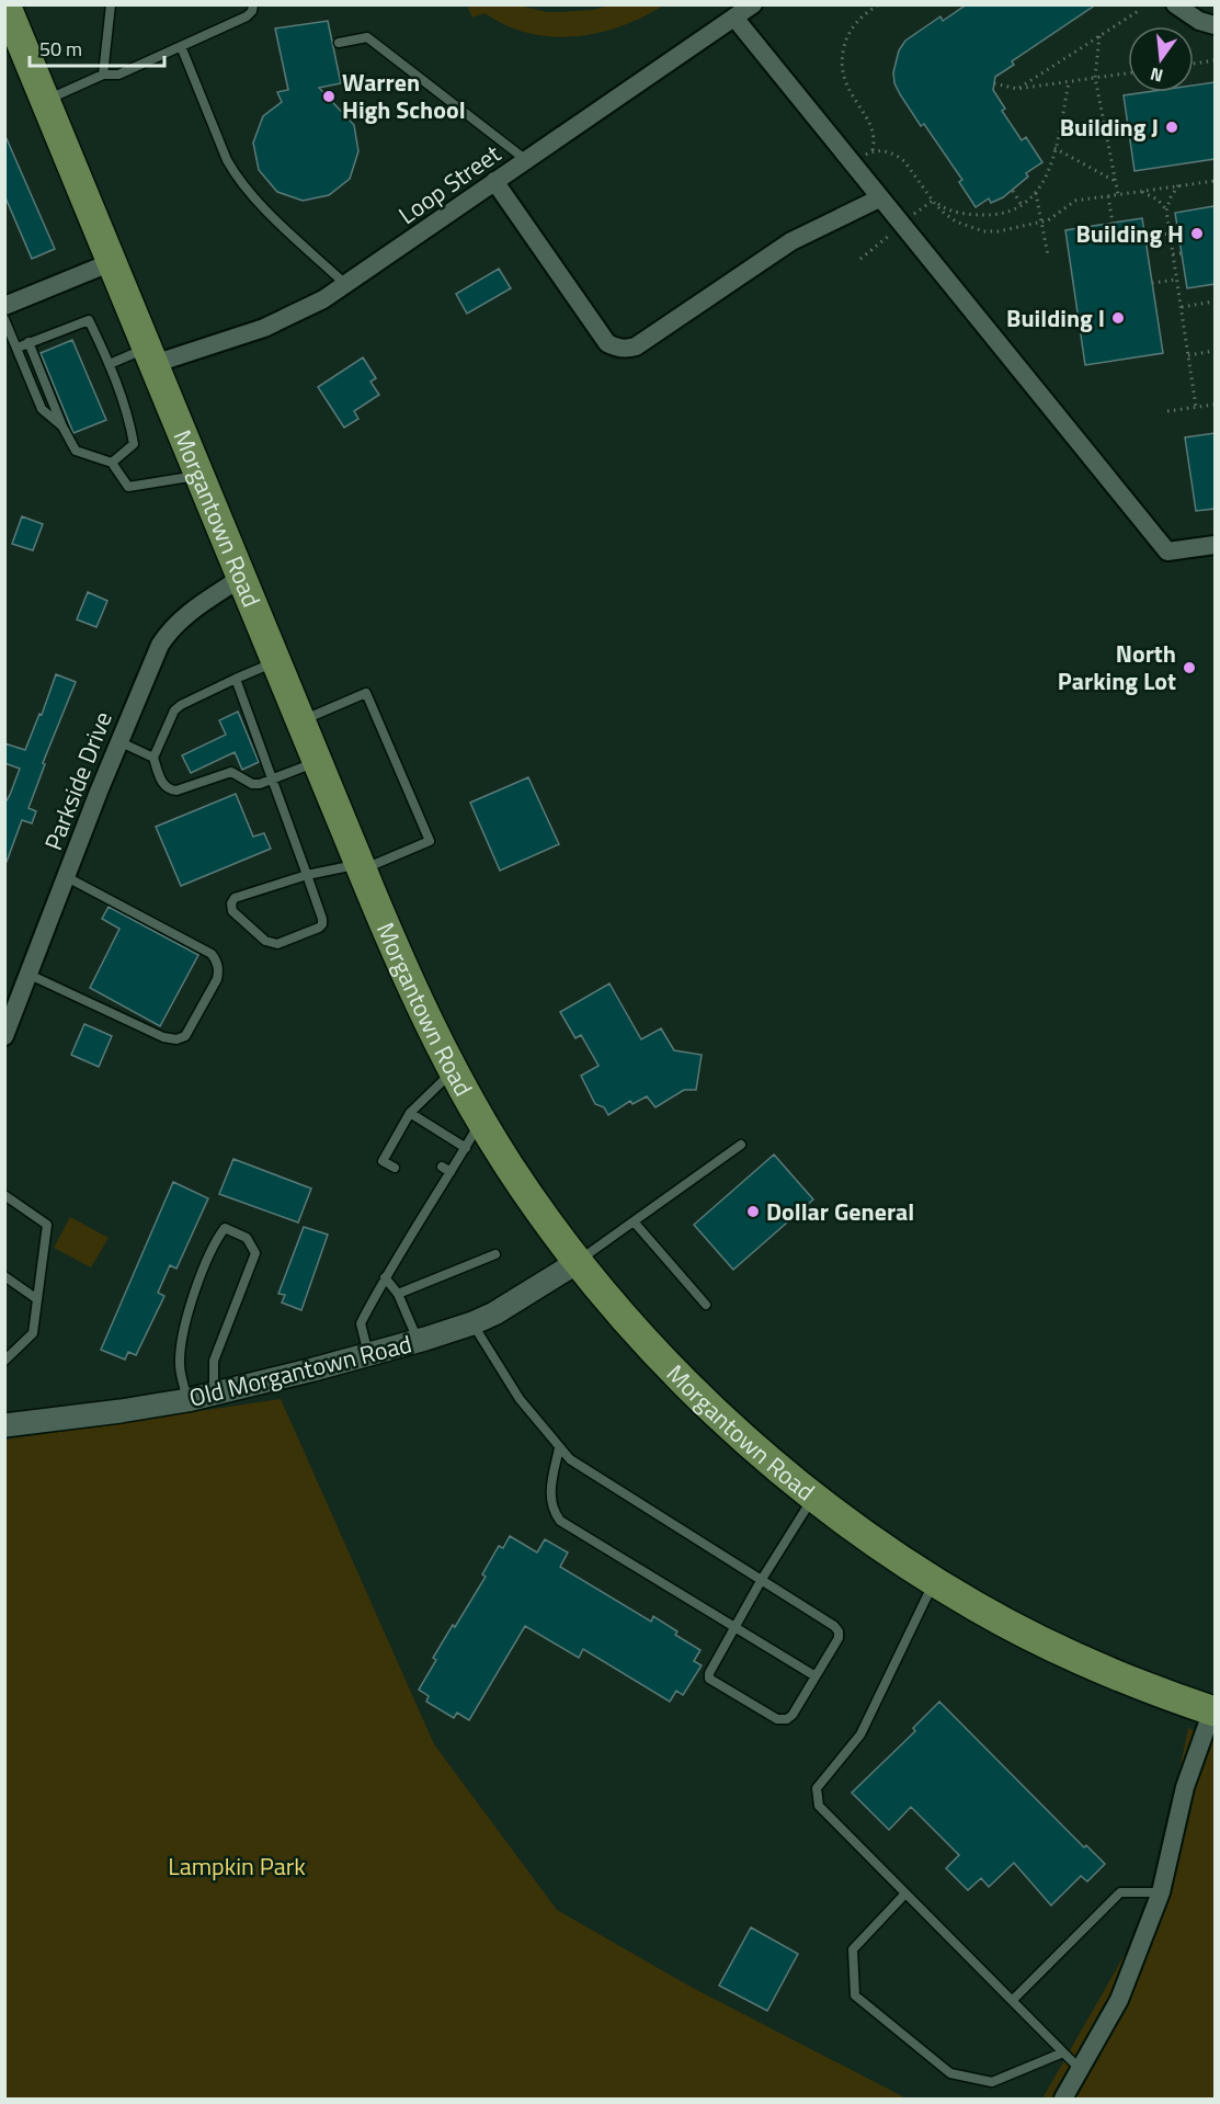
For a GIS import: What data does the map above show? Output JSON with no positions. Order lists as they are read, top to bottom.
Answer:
{
  "streets": {
    "main road": ["Morgantown Road"],
    "street": ["Loop Street", "Parkside Drive", "Old Morgantown Road"]
  },
  "crossings": [
    ["Loop Street", "Morgantown Road"],
    ["Morgantown Road", "Parkside Drive"],
    ["Morgantown Road", "Old Morgantown Road"]
  ],
  "parks": ["Lampkin Park"],
  "places": [
    "Warren High School",
    "Building J",
    "Building H",
    "Building I",
    "North Parking Lot",
    "Dollar General"
  ],
  "scale_bar": "50 m",
  "north": "bottom"
}
